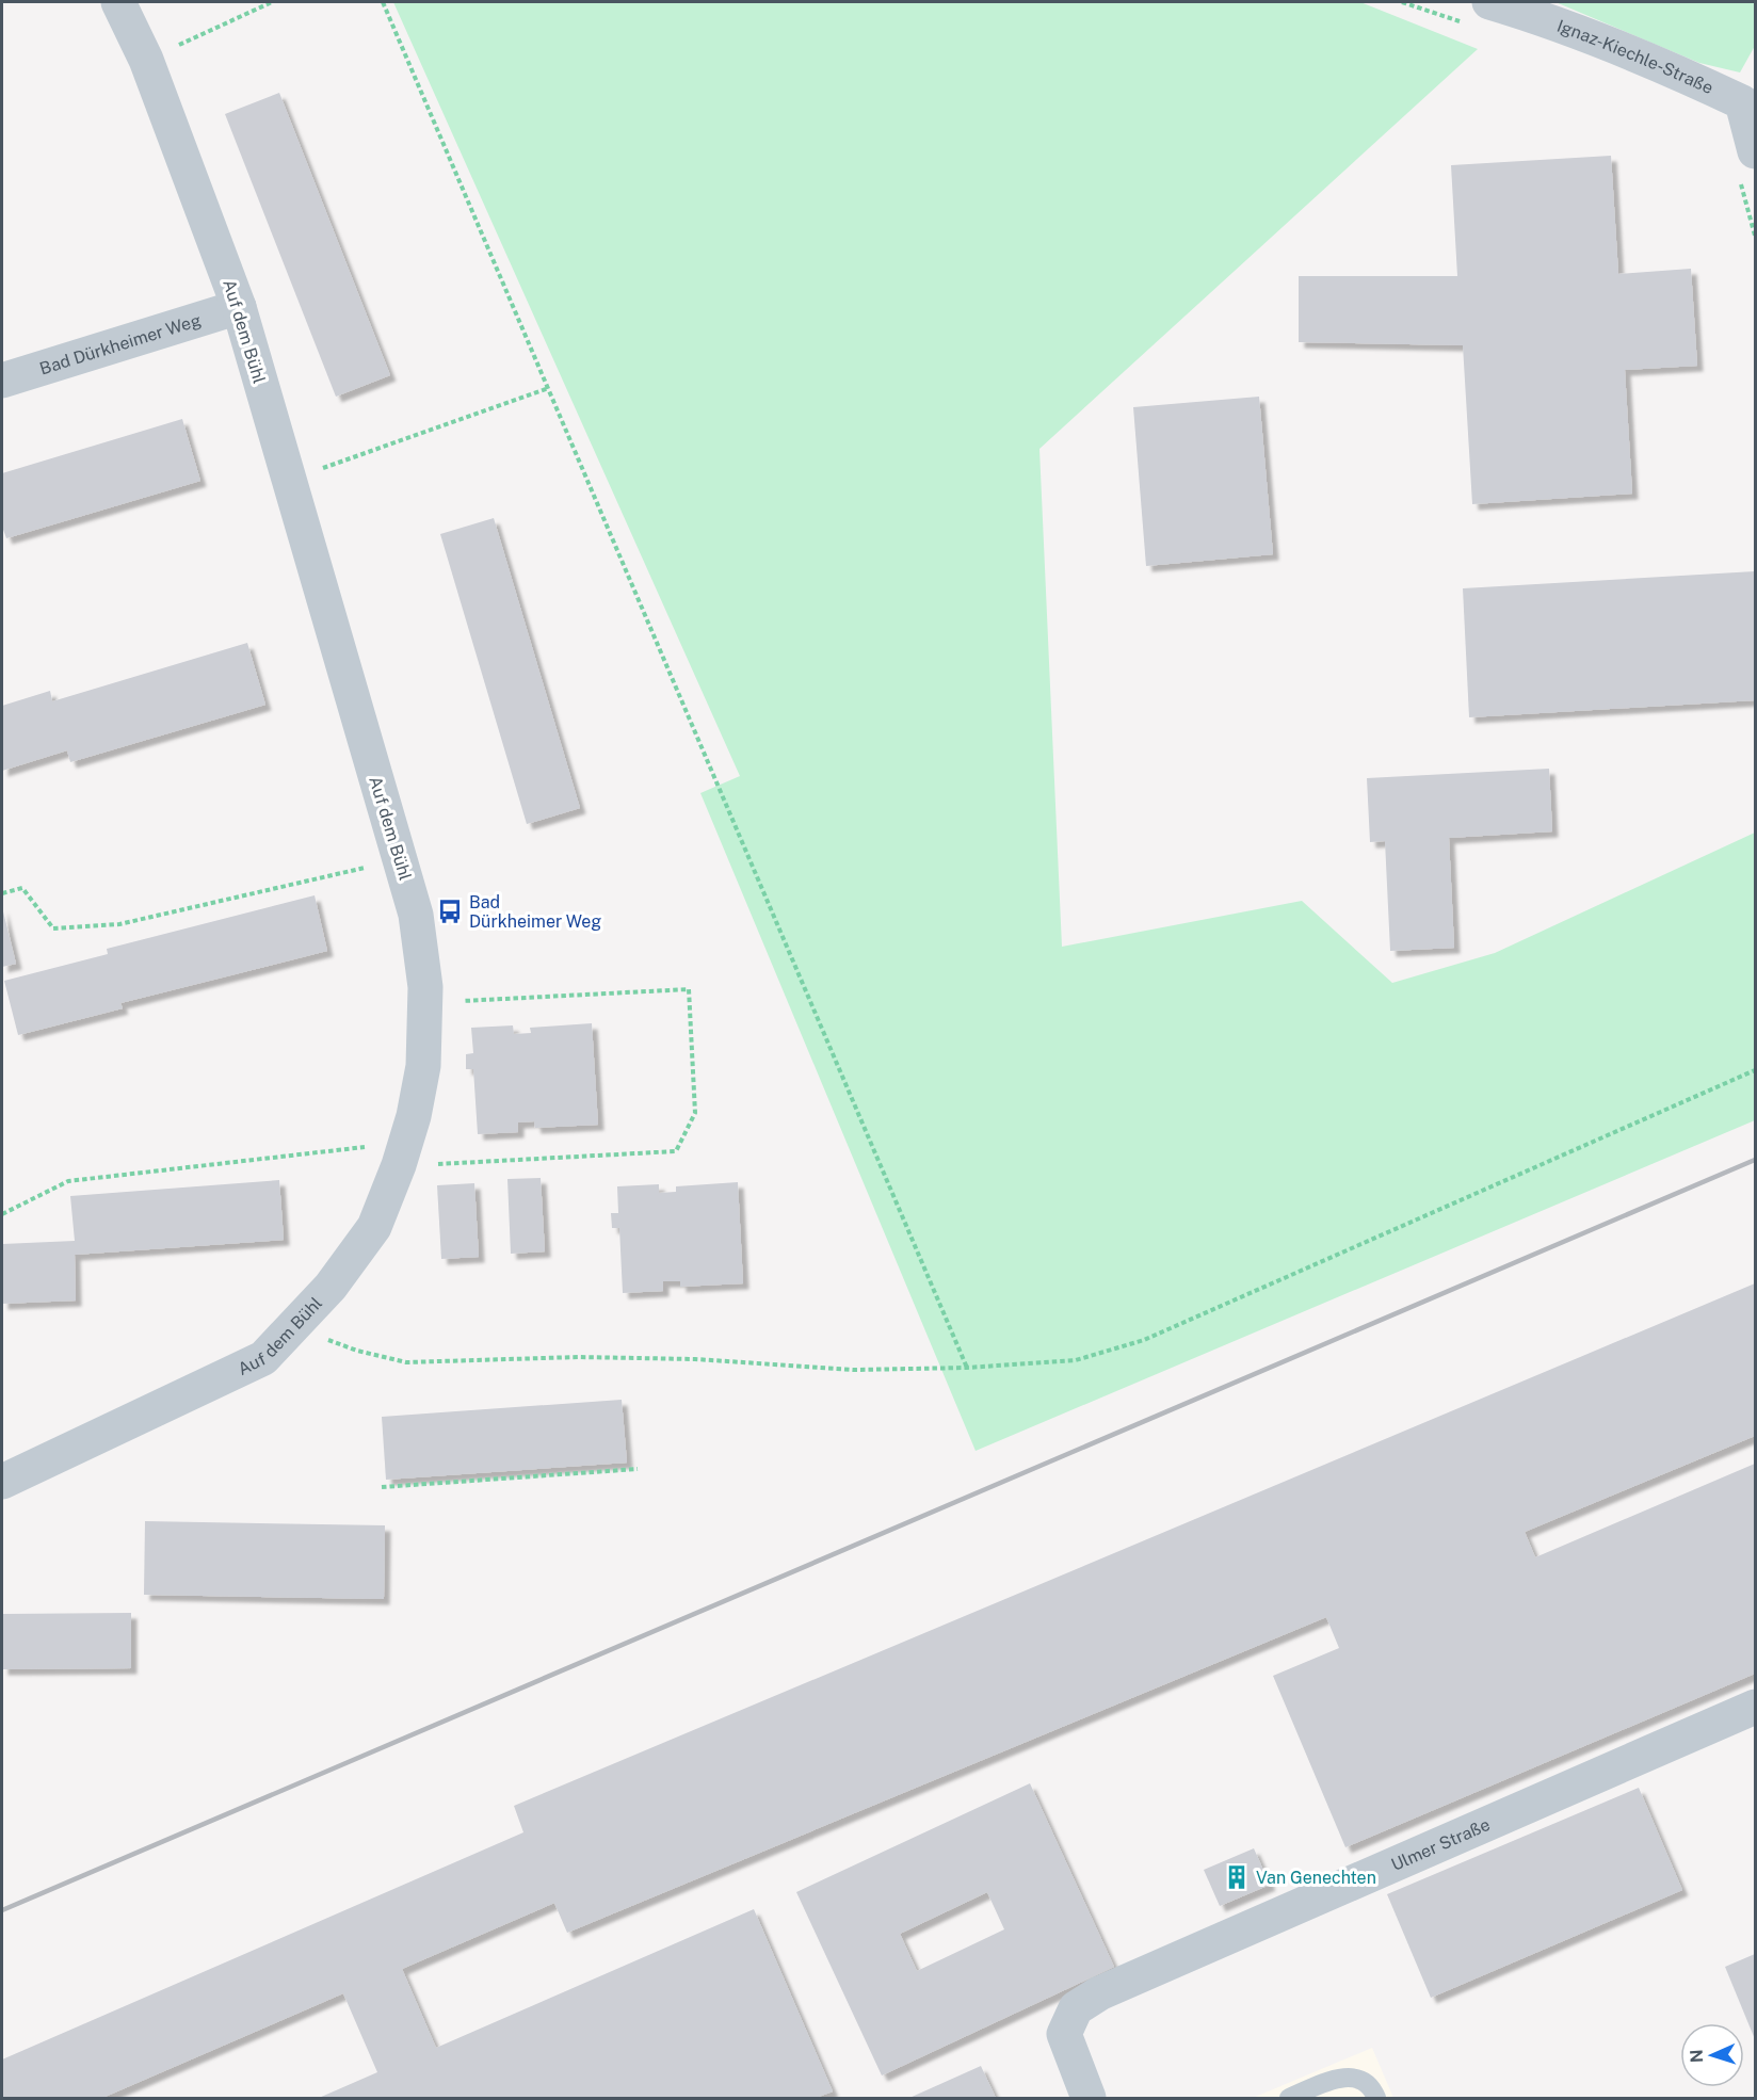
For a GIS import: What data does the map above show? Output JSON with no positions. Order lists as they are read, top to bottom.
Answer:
{
  "streets": {
    "street": [
      "Ignaz-Kiechle-Straße",
      "Auf dem Bühl",
      "Bad Dürkheimer Weg",
      "Ulmer Straße"
    ]
  },
  "crossings": [
    ["Auf dem Bühl", "Bad Dürkheimer Weg"]
  ],
  "places": {
    "bus stop": ["Bad Dürkheimer Weg"],
    "building": ["Van Genechten"]
  },
  "north": "left"
}
